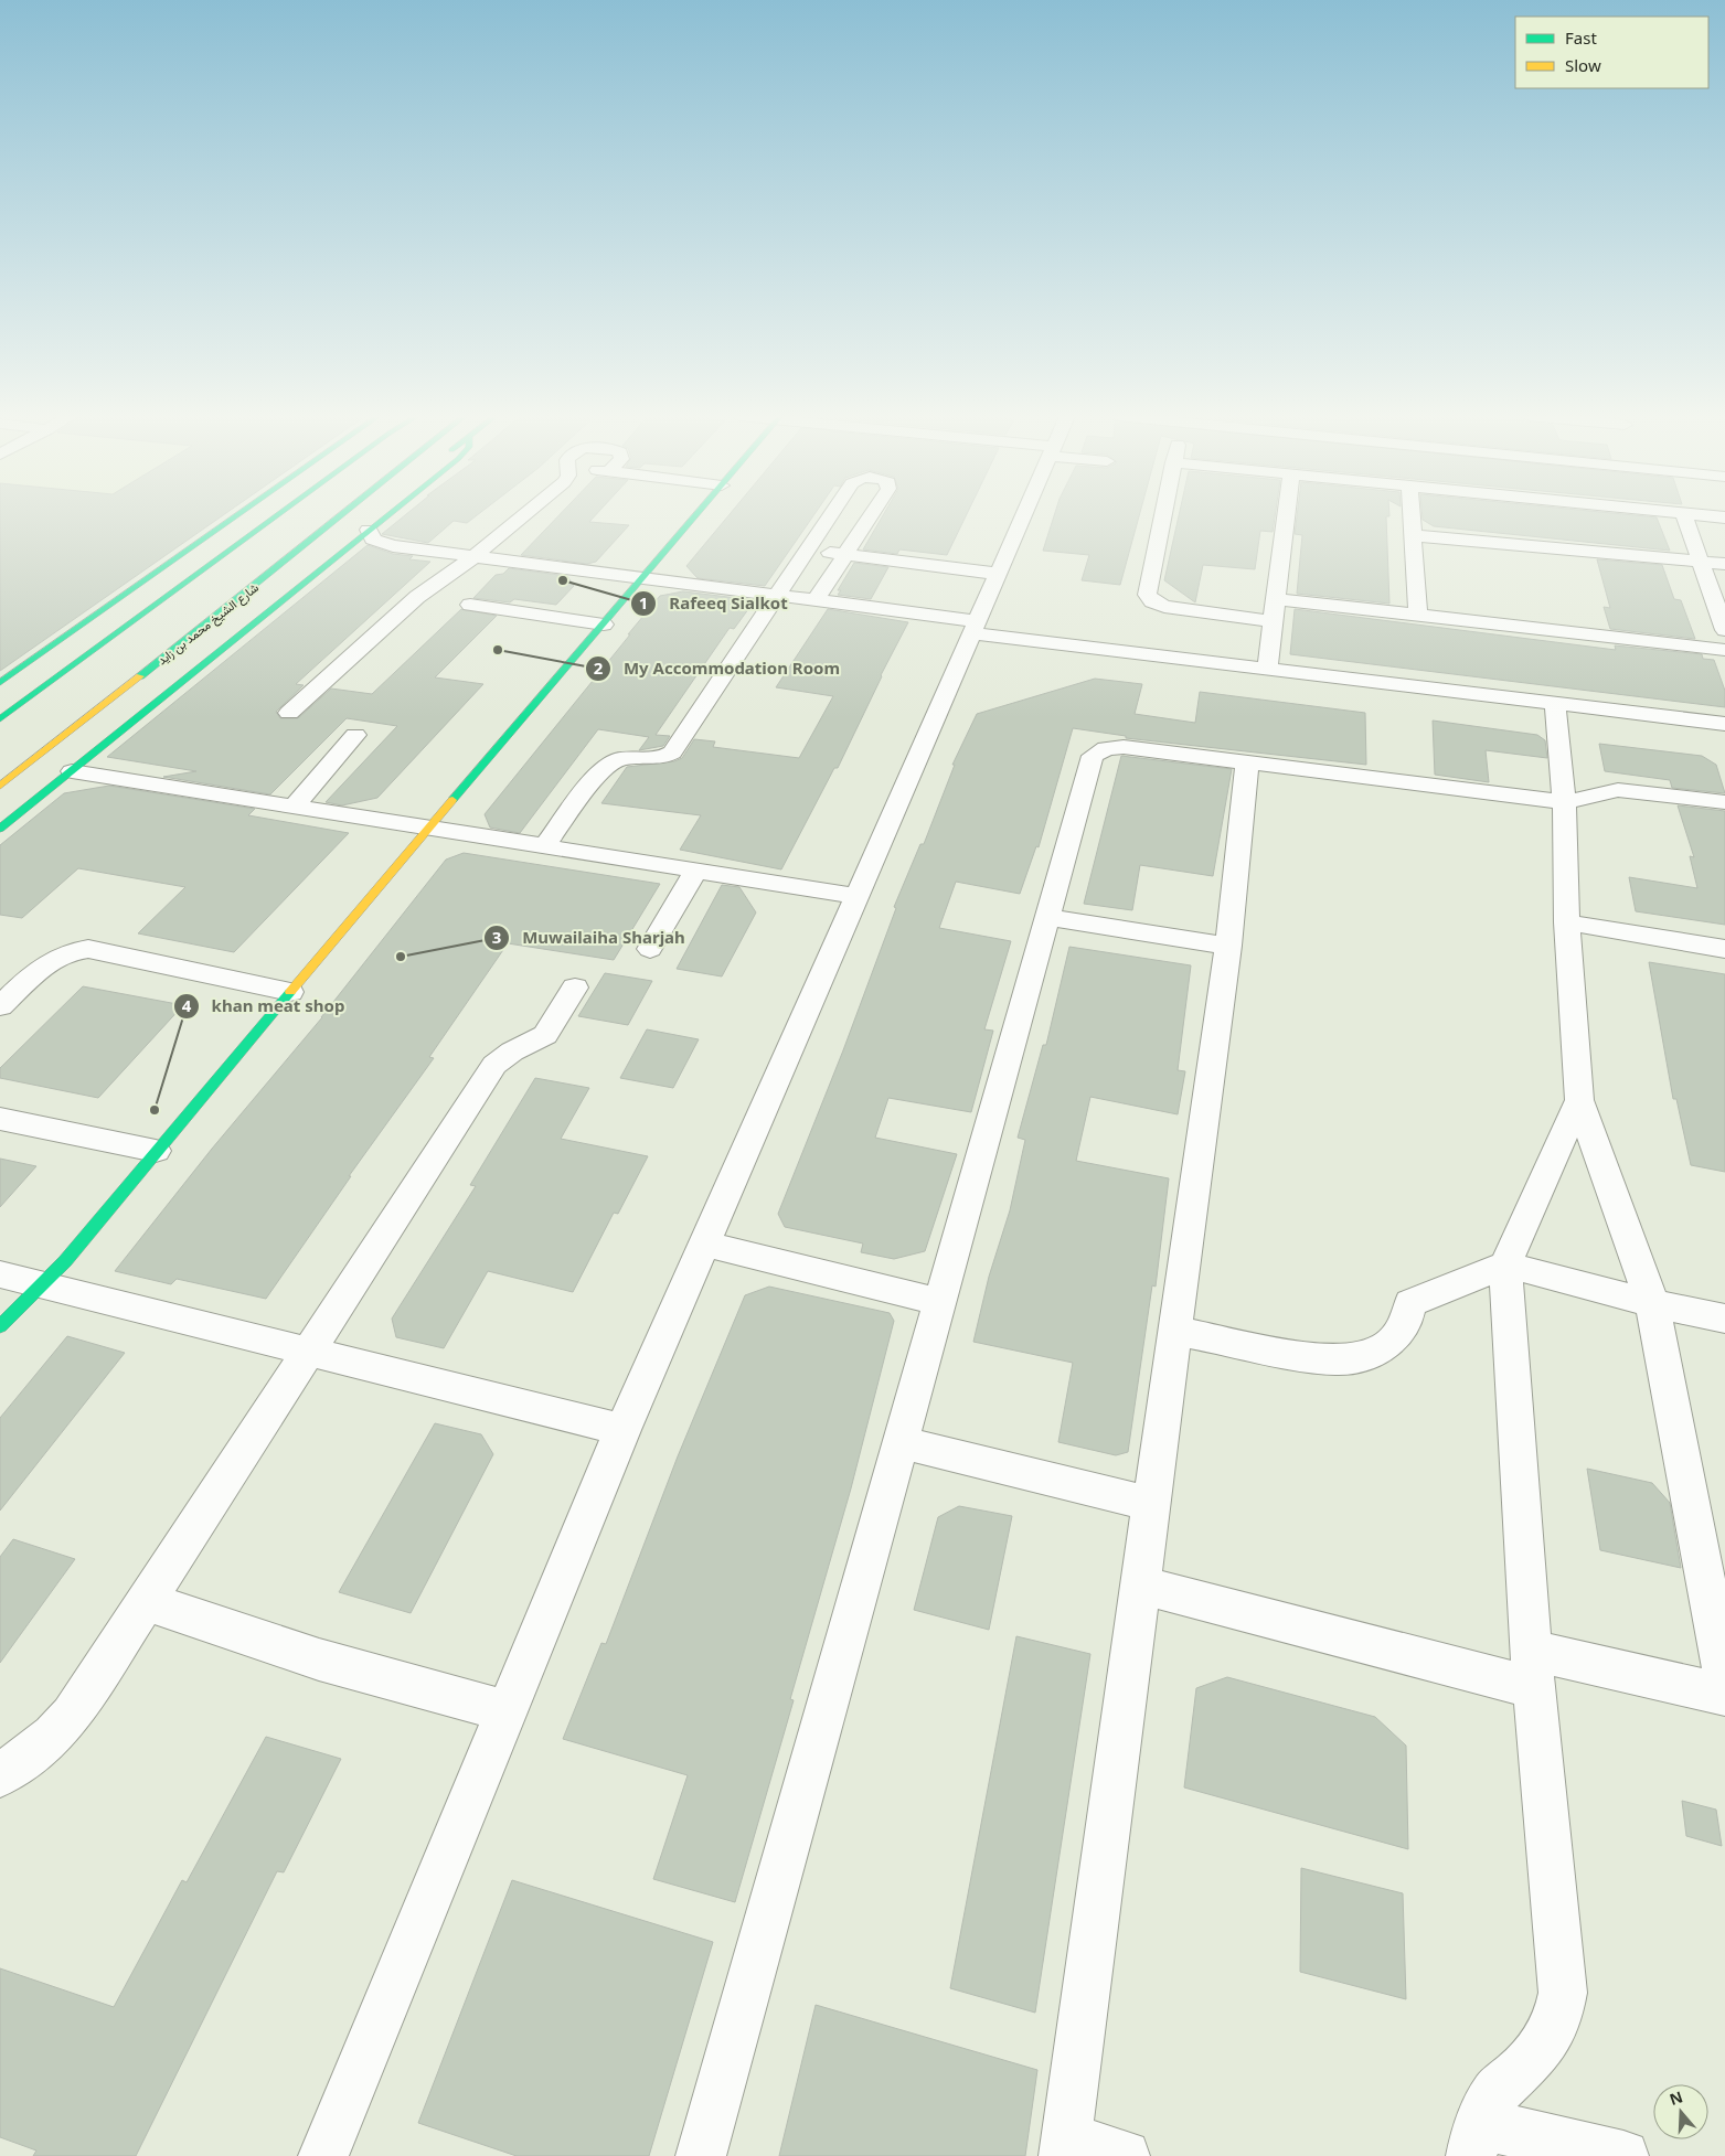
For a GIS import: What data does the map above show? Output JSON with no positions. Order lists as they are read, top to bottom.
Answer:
{
  "streets": {
    "main road": ["شارع الشيخ محمد بن زايد"]
  },
  "places": [
    "Rafeeq Sialkot",
    "My Accommodation Room",
    "Muwailaiha Sharjah",
    "khan meat shop"
  ],
  "legend": ["Fast", "Slow"],
  "north": "top"
}
